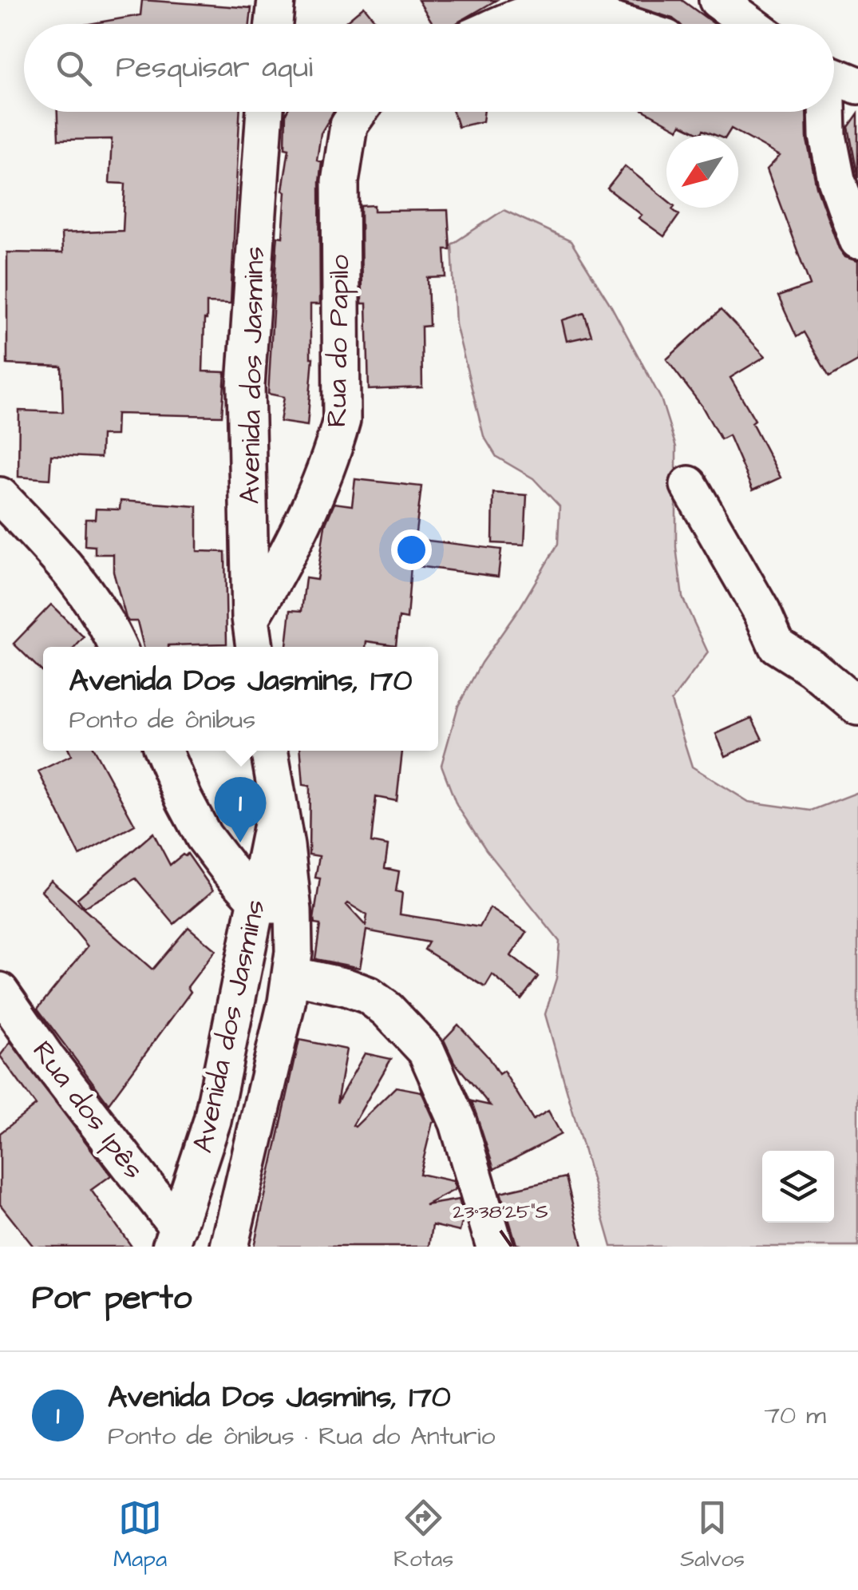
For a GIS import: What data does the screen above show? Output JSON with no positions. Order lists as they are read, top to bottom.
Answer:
{
  "streets": {
    "street": ["Rua do Papilo", "Avenida dos Jasmins", "Rua dos Ipês"]
  },
  "crossings": [
    ["Rua do Papilo", "Avenida dos Jasmins"],
    ["Avenida dos Jasmins", "Rua dos Ipês"]
  ],
  "north": "bottom left",
  "page": {
    "search": "Pesquisar aqui",
    "popup": ["Avenida Dos Jasmins, 170", "Ponto de ônibus"],
    "pins": "1",
    "heading": "Por perto",
    "list": [
      {
        "mark": "1",
        "name": "Avenida Dos Jasmins, 170",
        "note": "Ponto de ônibus · Rua do Anturio",
        "value": "70 m"
      }
    ],
    "nav": ["Mapa", "Rotas", "Salvos"]
  },
  "coordinates": ["23°38'25\"S"]
}
